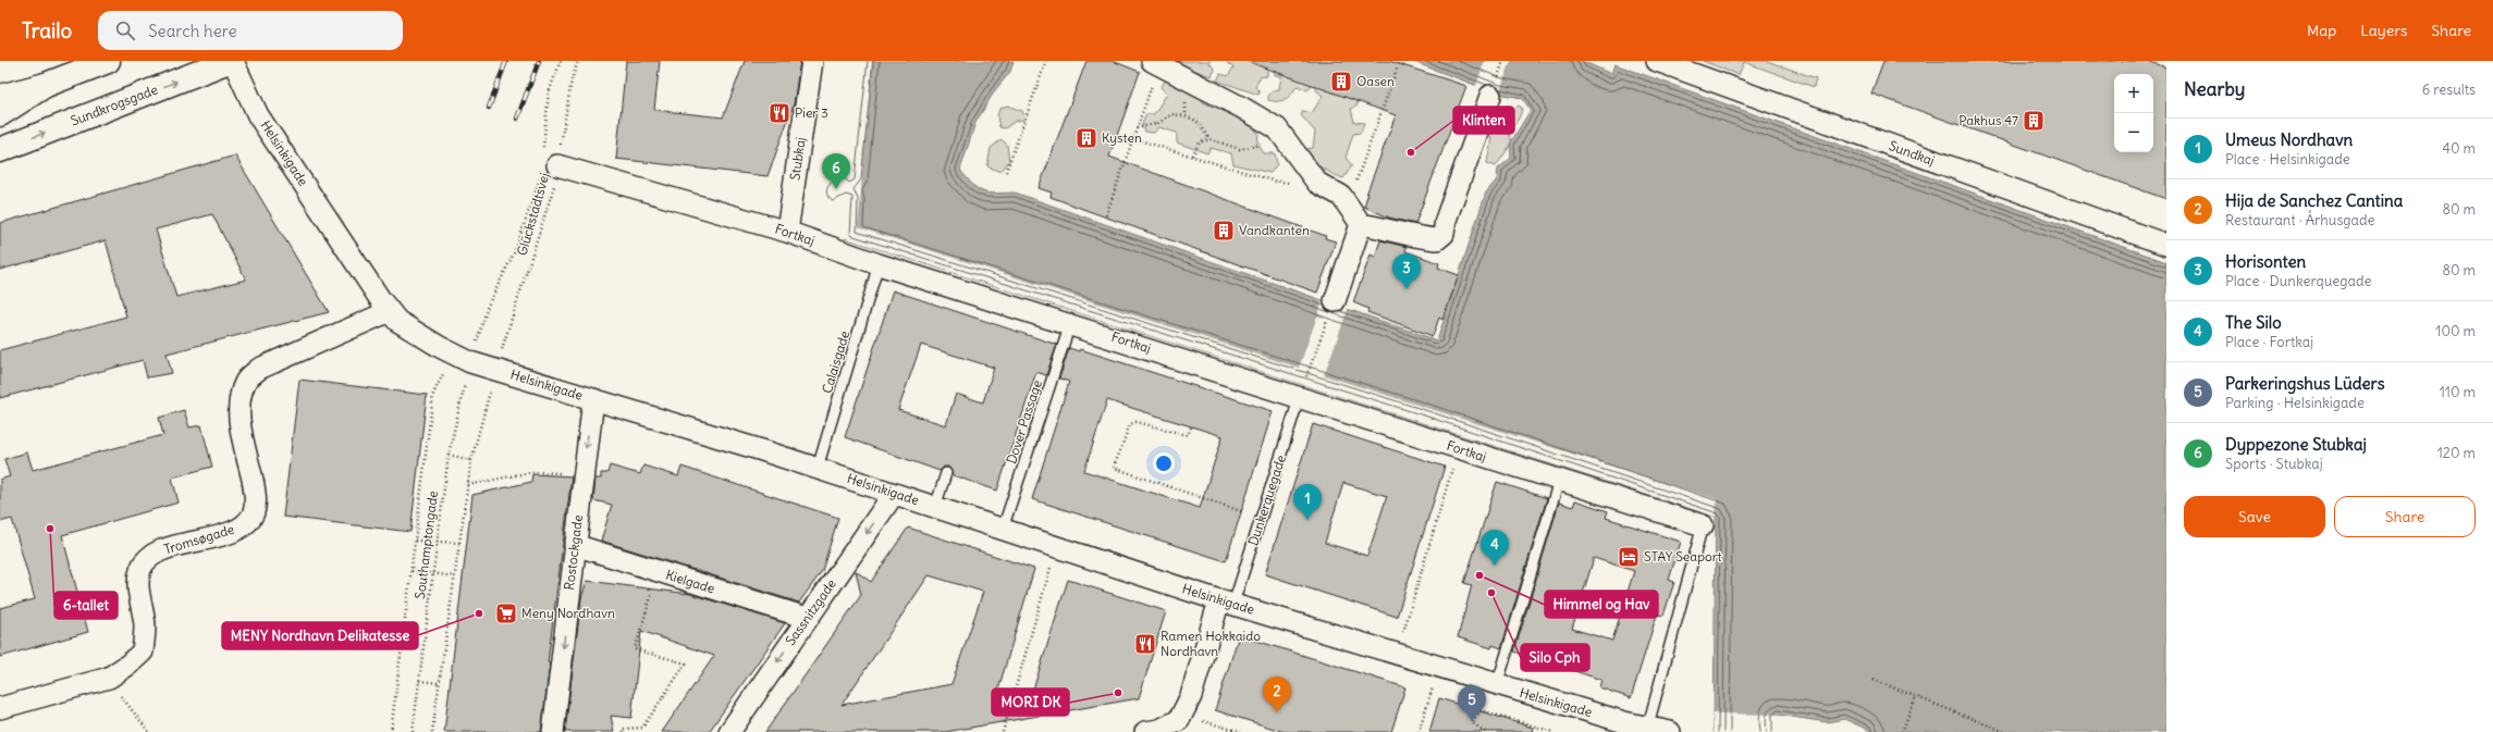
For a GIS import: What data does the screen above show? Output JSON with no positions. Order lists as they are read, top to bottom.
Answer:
{
  "streets": {
    "street": [
      "Sundkrogsgade",
      "Helsinkigade",
      "Sundkaj",
      "Stubkaj",
      "Fortkaj",
      "Tromsøgade",
      "Rostockgade",
      "Kielgade",
      "Sassnitzgade"
    ],
    "lane": ["Calaisgade", "Dover Passage", "Dunkerquegade"],
    "path": ["Glückstadtsvej", "Southamptongade"]
  },
  "crossings": [
    ["Helsinkigade", "Glückstadtsvej"],
    ["Helsinkigade", "Calaisgade"],
    ["Helsinkigade", "Dover Passage"],
    ["Helsinkigade", "Dunkerquegade"],
    ["Helsinkigade", "Tromsøgade"],
    ["Helsinkigade", "Southamptongade"],
    ["Helsinkigade", "Rostockgade"],
    ["Helsinkigade", "Sassnitzgade"],
    ["Stubkaj", "Fortkaj"],
    ["Glückstadtsvej", "Fortkaj"],
    ["Fortkaj", "Calaisgade"],
    ["Fortkaj", "Dover Passage"],
    ["Fortkaj", "Dunkerquegade"],
    ["Rostockgade", "Kielgade"],
    ["Kielgade", "Sassnitzgade"]
  ],
  "one_way": ["Rostockgade", "Sassnitzgade"],
  "places": {
    "building": [
      "Oasen",
      "Pakhus 47",
      "Kysten",
      "Vandkanten"
    ],
    "restaurant": ["Pier 3", "Ramen Hokkaido Nordhavn"],
    "other": [
      "Klinten",
      "6-tallet",
      "Himmel og Hav",
      "Silo Cph",
      "MENY Nordhavn Delikatesse",
      "MORI DK"
    ],
    "hotel": ["STAY Seaport"],
    "supermarket": ["Meny Nordhavn"]
  },
  "page": {
    "header": "Trailo",
    "search": "Search here",
    "nav": ["Map", "Layers", "Share"],
    "heading": ["Nearby", "6 results"],
    "map_buttons": ["+", "−"],
    "list": [
      {
        "mark": "1",
        "name": "Umeus Nordhavn",
        "note": "Place · Helsinkigade",
        "value": "40 m"
      },
      {
        "mark": "2",
        "name": "Hija de Sanchez Cantina",
        "note": "Restaurant · Århusgade",
        "value": "80 m"
      },
      {
        "mark": "3",
        "name": "Horisonten",
        "note": "Place · Dunkerquegade",
        "value": "80 m"
      },
      {
        "mark": "4",
        "name": "The Silo",
        "note": "Place · Fortkaj",
        "value": "100 m"
      },
      {
        "mark": "5",
        "name": "Parkeringshus Lüders",
        "note": "Parking · Helsinkigade",
        "value": "110 m"
      },
      {
        "mark": "6",
        "name": "Dyppezone Stubkaj",
        "note": "Sports · Stubkaj",
        "value": "120 m"
      }
    ],
    "pins": [
      "6",
      "3",
      "1",
      "4",
      "2",
      "5"
    ],
    "buttons": ["Save", "Share"]
  }
}
